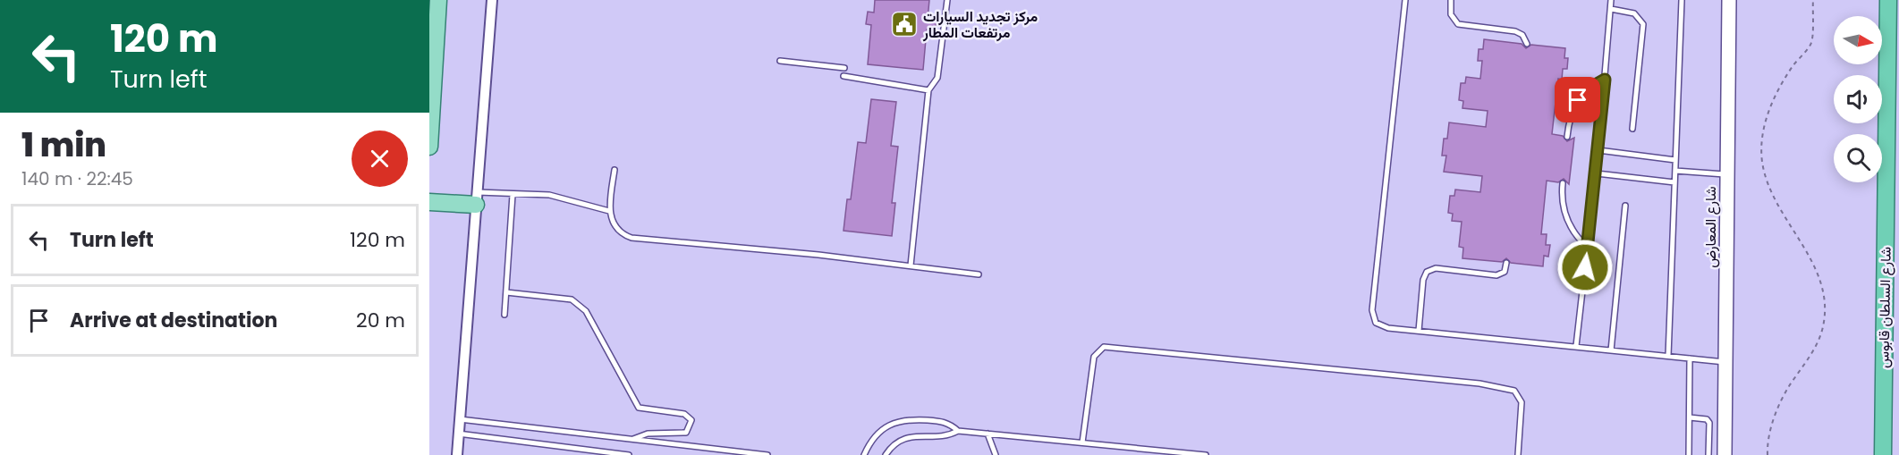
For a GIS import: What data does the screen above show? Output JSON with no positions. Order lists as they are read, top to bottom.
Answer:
{
  "streets": {
    "highway": ["شارع السلطان قابوس"],
    "main road": ["شارع المعارض"]
  },
  "places": {
    "public building": ["مركز تجديد السيارات مرتفعات المطار"]
  },
  "north": "right",
  "page": {
    "turn": ["120 m", "Turn left"],
    "heading": ["1 min", "140 m · 22:45"],
    "list": [
      {
        "name": "Turn left",
        "value": "120 m"
      },
      {
        "name": "Arrive at destination",
        "value": "20 m"
      }
    ]
  }
}
